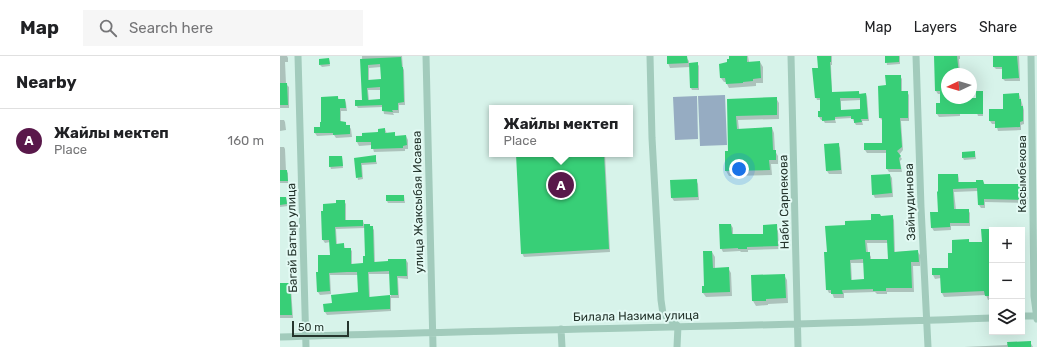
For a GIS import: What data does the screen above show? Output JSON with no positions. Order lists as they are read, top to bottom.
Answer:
{
  "streets": {
    "street": [
      "Касымбекова",
      "улица Жаксыбая Исаева",
      "Наби Сарпекова",
      "Зайнудинова",
      "Багай Батыр улица",
      "Билала Назима улица"
    ]
  },
  "crossings": [
    ["улица Жаксыбая Исаева", "Билала Назима улица"],
    ["Наби Сарпекова", "Билала Назима улица"],
    ["Зайнудинова", "Билала Назима улица"],
    ["Багай Батыр улица", "Билала Назима улица"]
  ],
  "scale_bar": "50 m",
  "north": "left",
  "page": {
    "header": "Map",
    "search": "Search here",
    "nav": ["Map", "Layers", "Share"],
    "heading": "Nearby",
    "popup": ["Жайлы мектеп", "Place"],
    "list": [
      {
        "mark": "A",
        "name": "Жайлы мектеп",
        "note": "Place",
        "value": "160 m"
      }
    ],
    "pins": "A",
    "map_buttons": ["+", "−"],
    "scale": "50 m"
  }
}
